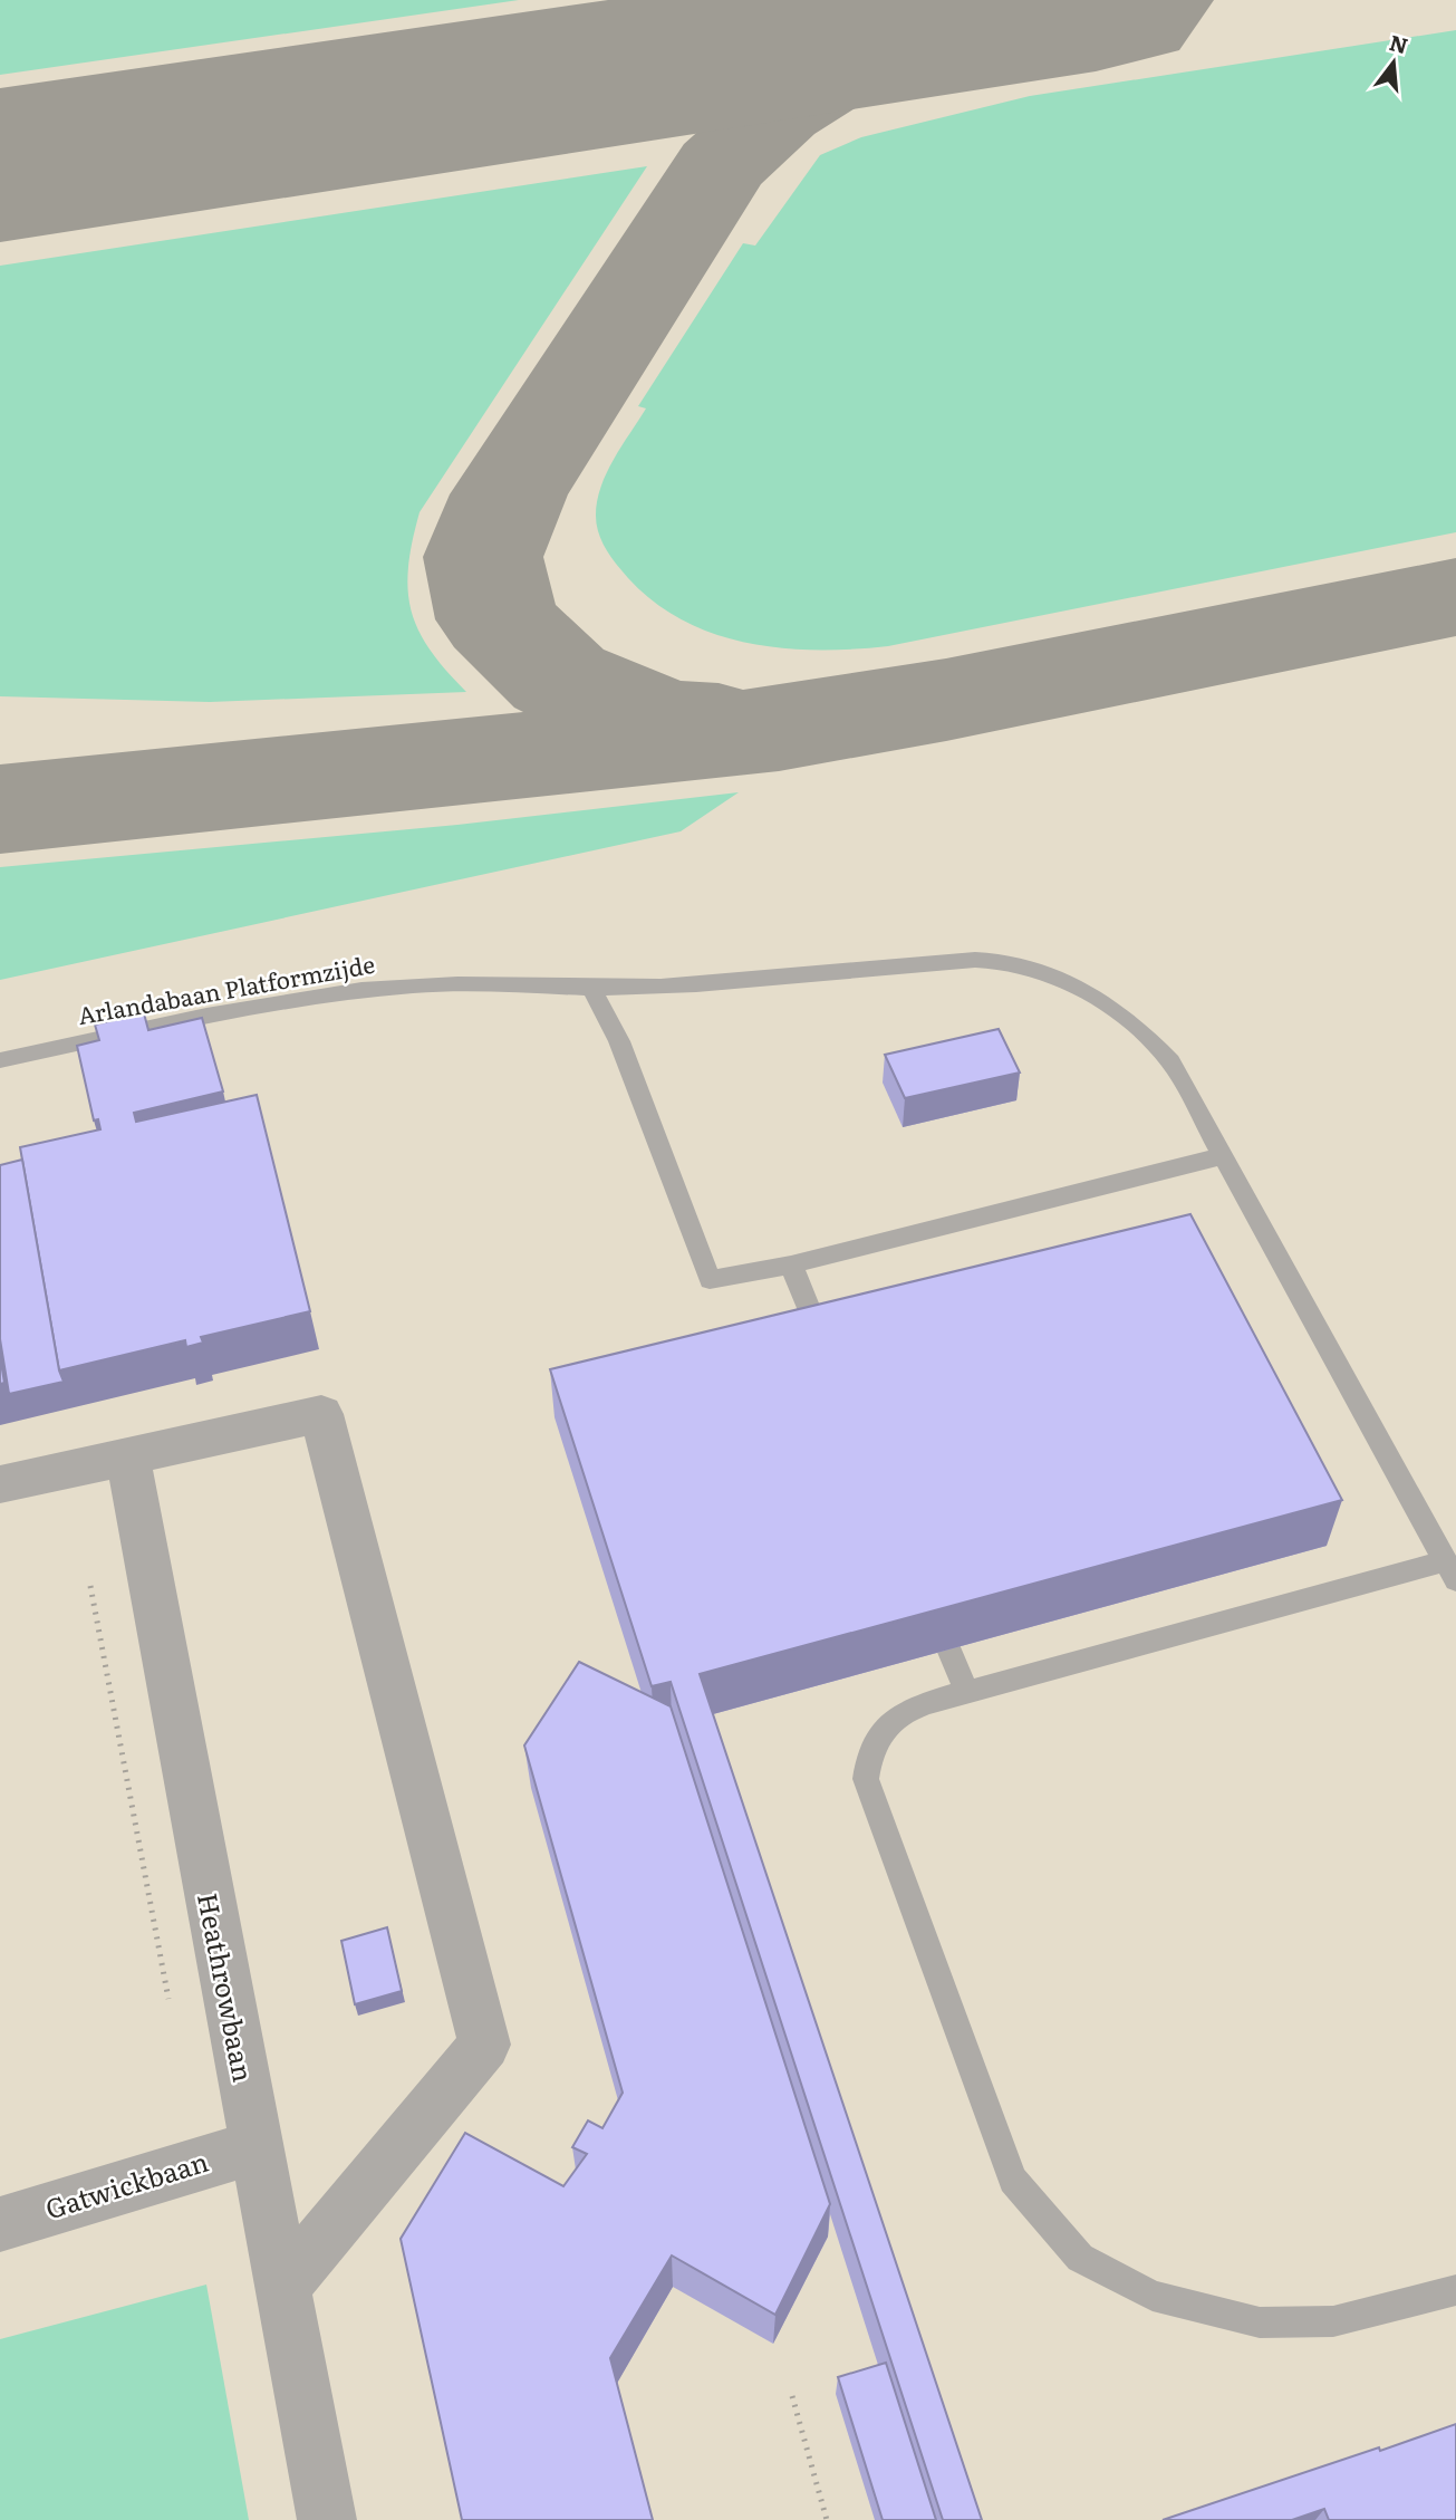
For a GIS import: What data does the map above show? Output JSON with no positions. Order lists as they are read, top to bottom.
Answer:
{
  "streets": {
    "street": ["Heathrowbaan", "Gatwickbaan"],
    "lane": ["Arlandabaan Platformzijde"]
  },
  "crossings": [
    ["Heathrowbaan", "Gatwickbaan"]
  ],
  "north": "top"
}
